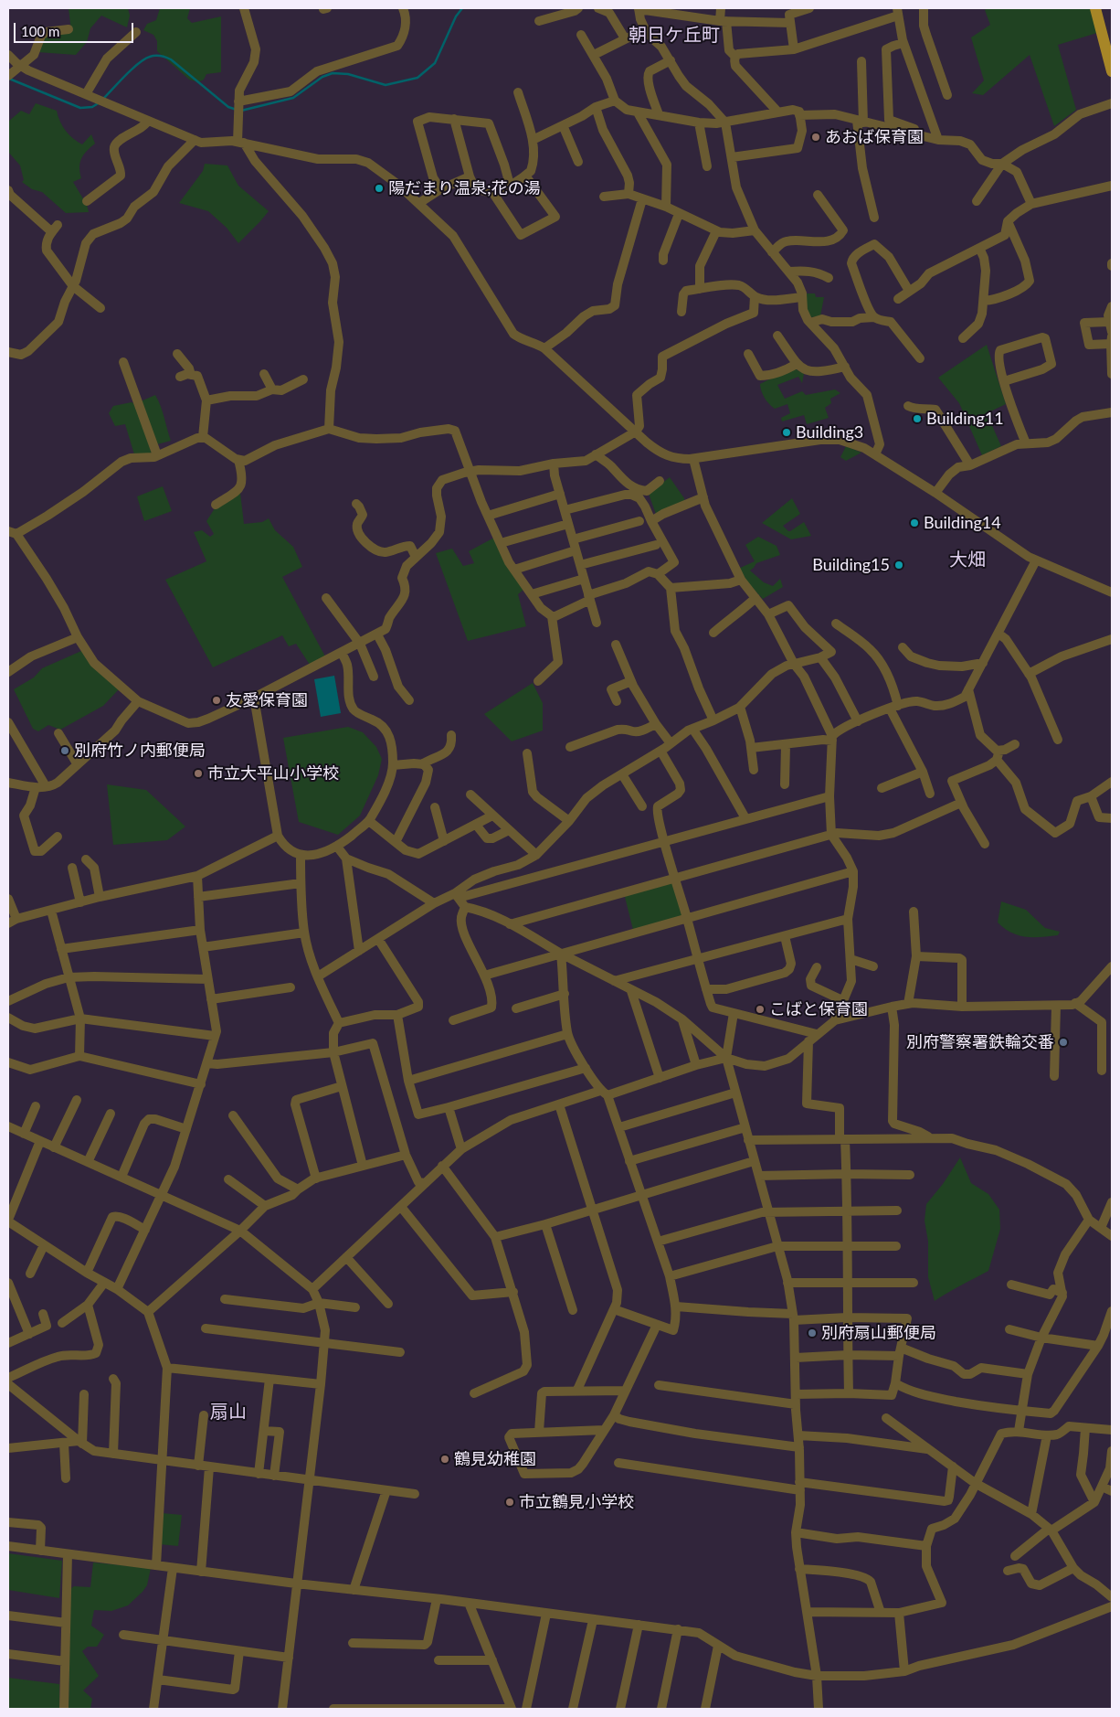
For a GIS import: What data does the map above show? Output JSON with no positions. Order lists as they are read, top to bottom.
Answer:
{
  "districts": ["朝日ケ丘町", "大畑", "扇山"],
  "places": [
    "あおば保育園",
    "陽だまり温泉;花の湯",
    "Building11",
    "Building3",
    "Building14",
    "Building15",
    "友愛保育園",
    "別府竹ノ内郵便局",
    "市立大平山小学校",
    "こばと保育園",
    "別府警察署鉄輪交番",
    "別府扇山郵便局",
    "鶴見幼稚園",
    "市立鶴見小学校"
  ],
  "scale_bar": "100 m"
}
